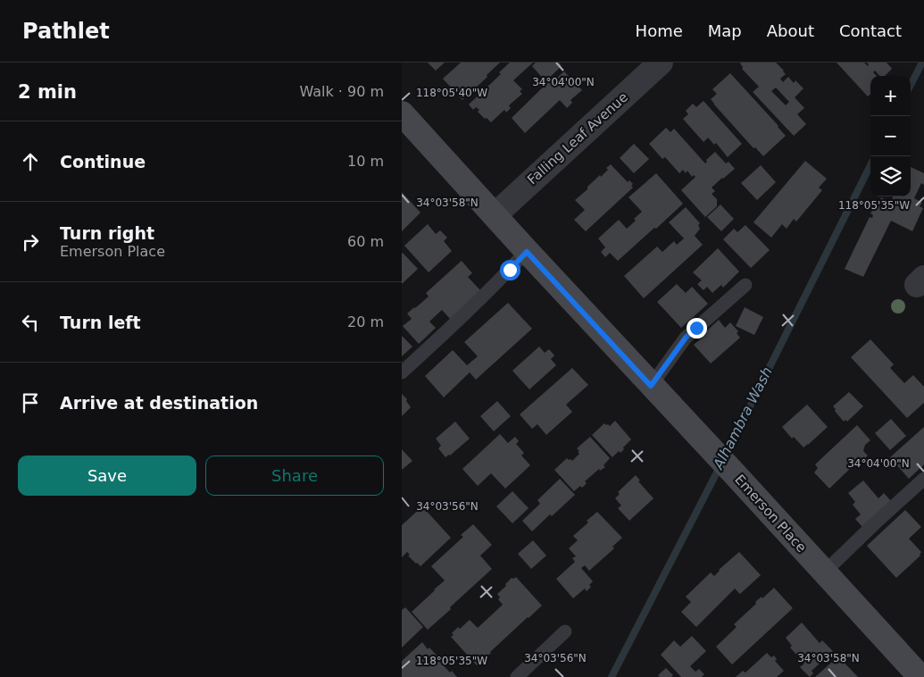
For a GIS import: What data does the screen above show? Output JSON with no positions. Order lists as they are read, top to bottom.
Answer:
{
  "streets": {
    "street": ["Falling Leaf Avenue", "Emerson Place"]
  },
  "crossings": [
    ["Falling Leaf Avenue", "Emerson Place"]
  ],
  "water": ["Alhambra Wash"],
  "page": {
    "header": "Pathlet",
    "nav": [
      "Home",
      "Map",
      "About",
      "Contact"
    ],
    "heading": ["2 min", "Walk · 90 m"],
    "map_buttons": ["+", "−"],
    "list": [
      ["Continue", "10 m"],
      ["Turn right", "Emerson Place", "60 m"],
      ["Turn left", "20 m"],
      "Arrive at destination"
    ],
    "buttons": ["Save", "Share"]
  },
  "coordinates": [
    "34°04'00\"N",
    "118°05'40\"W",
    "34°03'58\"N",
    "118°05'35\"W",
    "34°03'56\"N"
  ]
}
